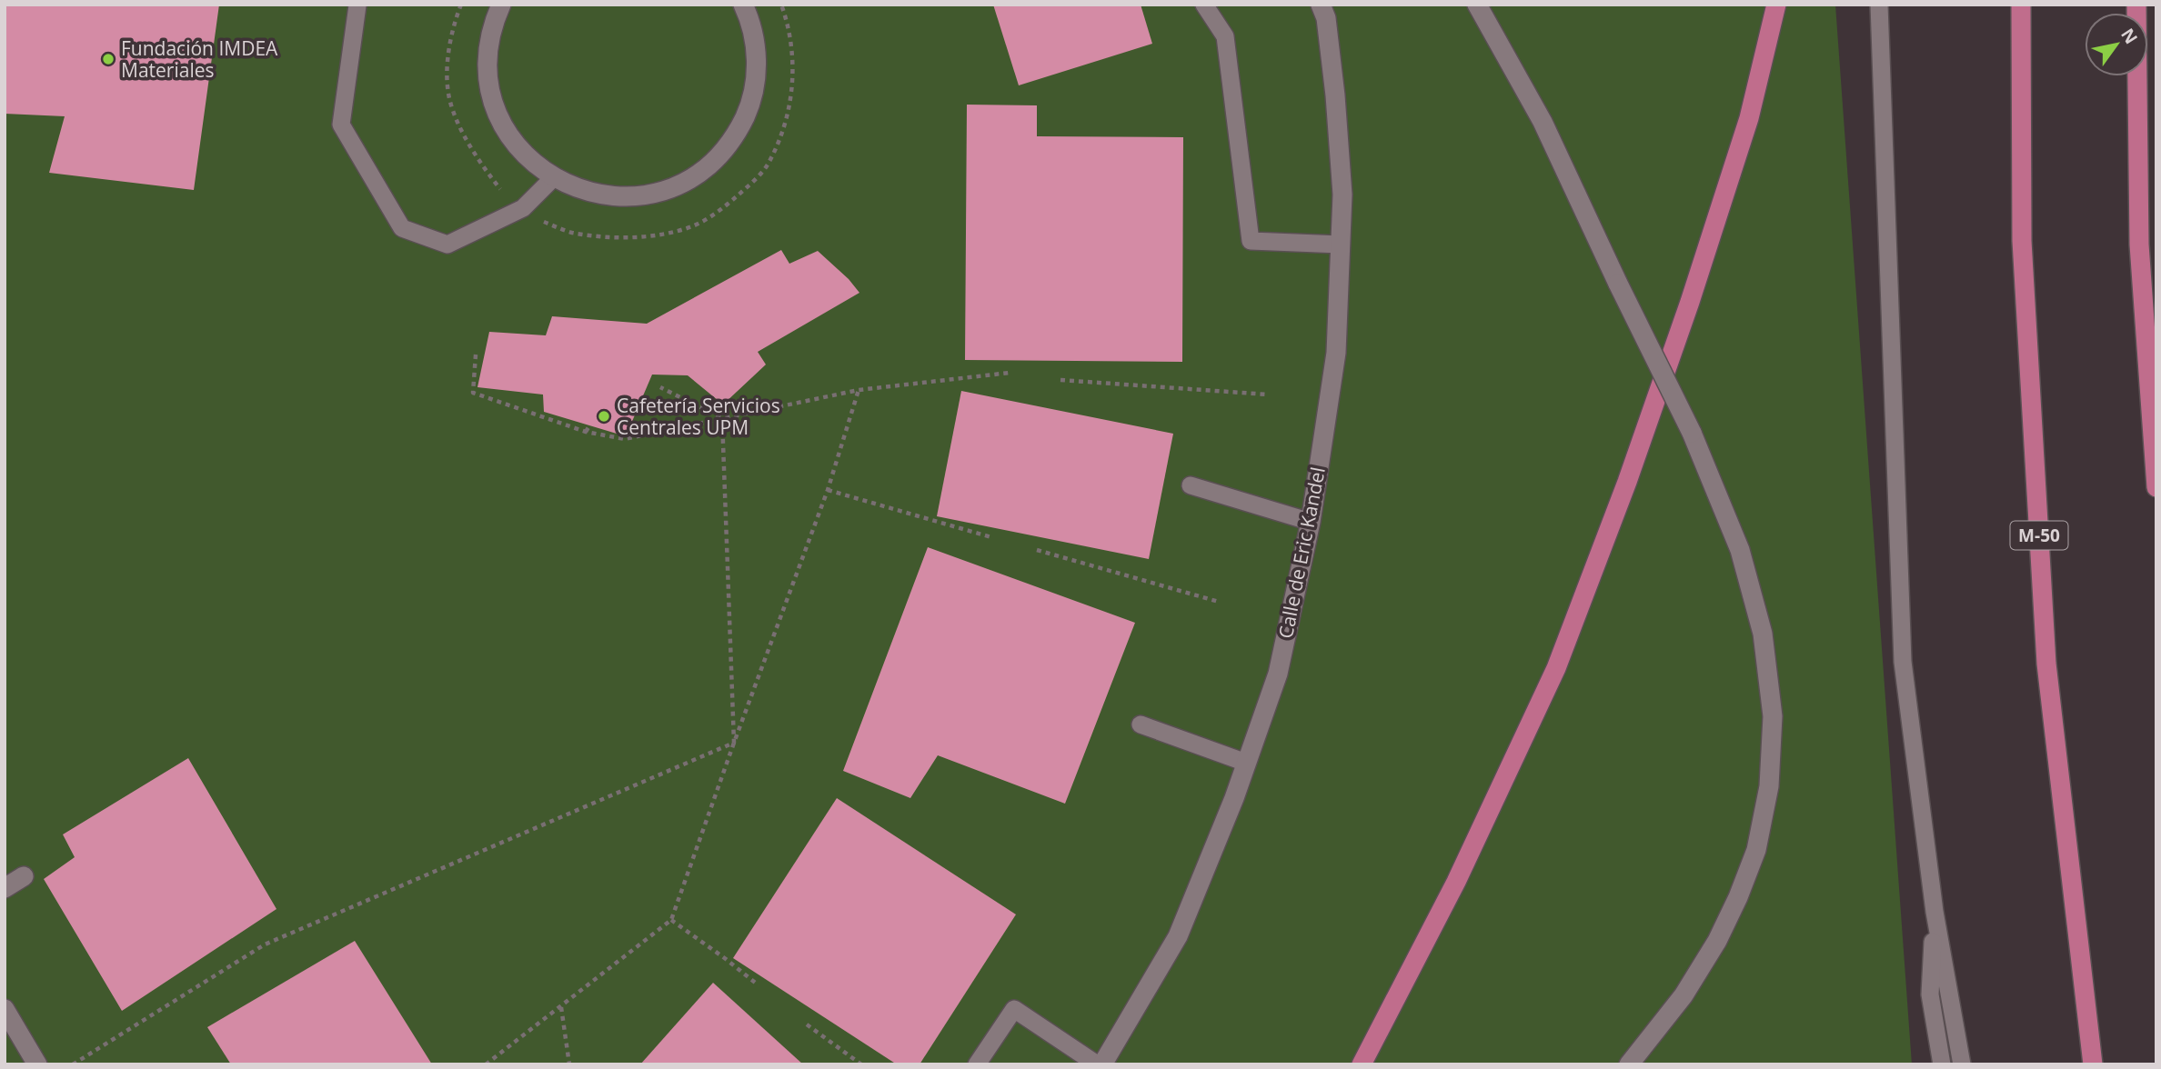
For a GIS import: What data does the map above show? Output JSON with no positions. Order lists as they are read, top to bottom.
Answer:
{
  "streets": {
    "highway": ["M-50"],
    "street": ["Calle de Eric Kandel"]
  },
  "places": ["Fundación IMDEA Materiales", "Cafetería Servicios Centrales UPM"],
  "north": "top right"
}
